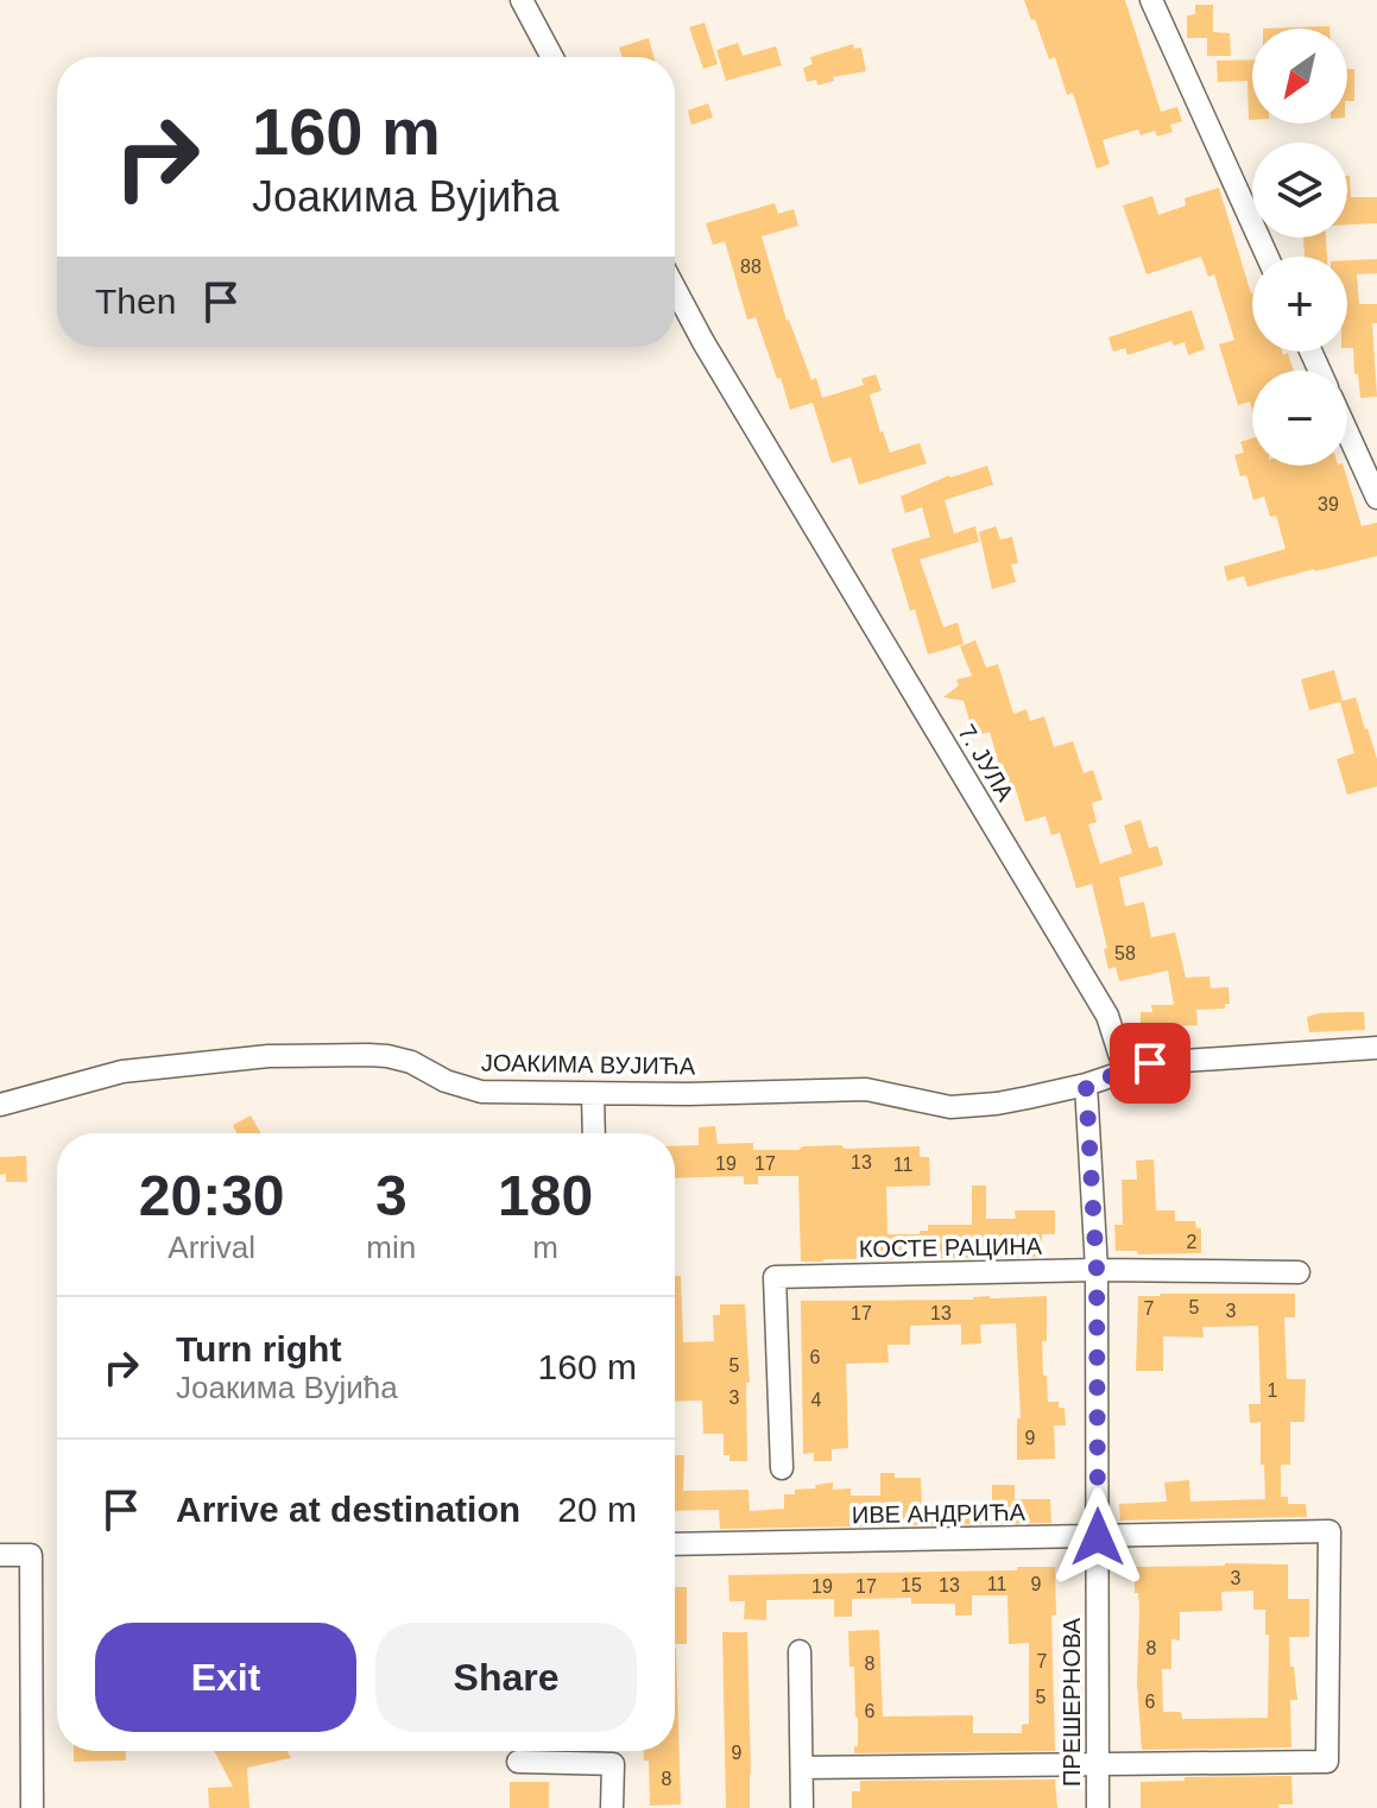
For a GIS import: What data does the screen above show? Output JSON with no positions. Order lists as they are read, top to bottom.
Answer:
{
  "streets": {
    "street": [
      "7. ЈУЛА",
      "ЈОАКИМА ВУЈИЋА",
      "КОСТЕ РАЦИНА",
      "ИВЕ АНДРИЋА",
      "ПРЕШЕРНОВА"
    ]
  },
  "crossings": [
    ["7. ЈУЛА", "ЈОАКИМА ВУЈИЋА"],
    ["ЈОАКИМА ВУЈИЋА", "ПРЕШЕРНОВА"],
    ["КОСТЕ РАЦИНА", "ПРЕШЕРНОВА"],
    ["ИВЕ АНДРИЋА", "ПРЕШЕРНОВА"]
  ],
  "house_numbers": [
    "88",
    "39",
    "58",
    "13",
    "19",
    "17",
    "11",
    "2",
    "5",
    "7",
    "3",
    "17",
    "13",
    "6",
    "5",
    "1",
    "3",
    "4",
    "9",
    "3",
    "11",
    "9",
    "15",
    "13",
    "19",
    "17",
    "8",
    "7",
    "8",
    "5",
    "6",
    "6",
    "9",
    "8"
  ],
  "north": "bottom left",
  "page": {
    "map_buttons": ["+", "−"],
    "turn": ["160 m", "Јоакима Вујића"],
    "then": "Then",
    "eta": [
      "20:30",
      "Arrival",
      "3",
      "min",
      "180",
      "m"
    ],
    "list": [
      {
        "name": "Turn right",
        "note": "Јоакима Вујића",
        "value": "160 m"
      },
      {
        "name": "Arrive at destination",
        "value": "20 m"
      }
    ],
    "buttons": ["Exit", "Share"]
  }
}
